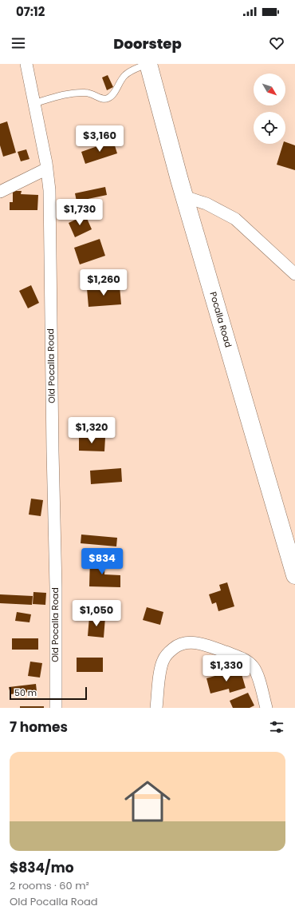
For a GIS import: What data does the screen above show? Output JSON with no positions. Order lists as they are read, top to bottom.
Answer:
{
  "streets": {
    "main road": ["Pocalla Road"],
    "street": ["Old Pocalla Road"]
  },
  "scale_bar": "50 m",
  "north": "bottom right",
  "page": {
    "status": "07:12",
    "header": "Doorstep",
    "price": [
      "$3,160",
      "$1,730",
      "$1,260",
      "$1,320",
      "$834",
      "$1,050",
      "$1,330"
    ],
    "scale": "50 m",
    "heading": "7 homes",
    "list": [
      {
        "name": "$834/mo",
        "note": "2 rooms · 60 m² · Old Pocalla Road"
      }
    ]
  }
}
